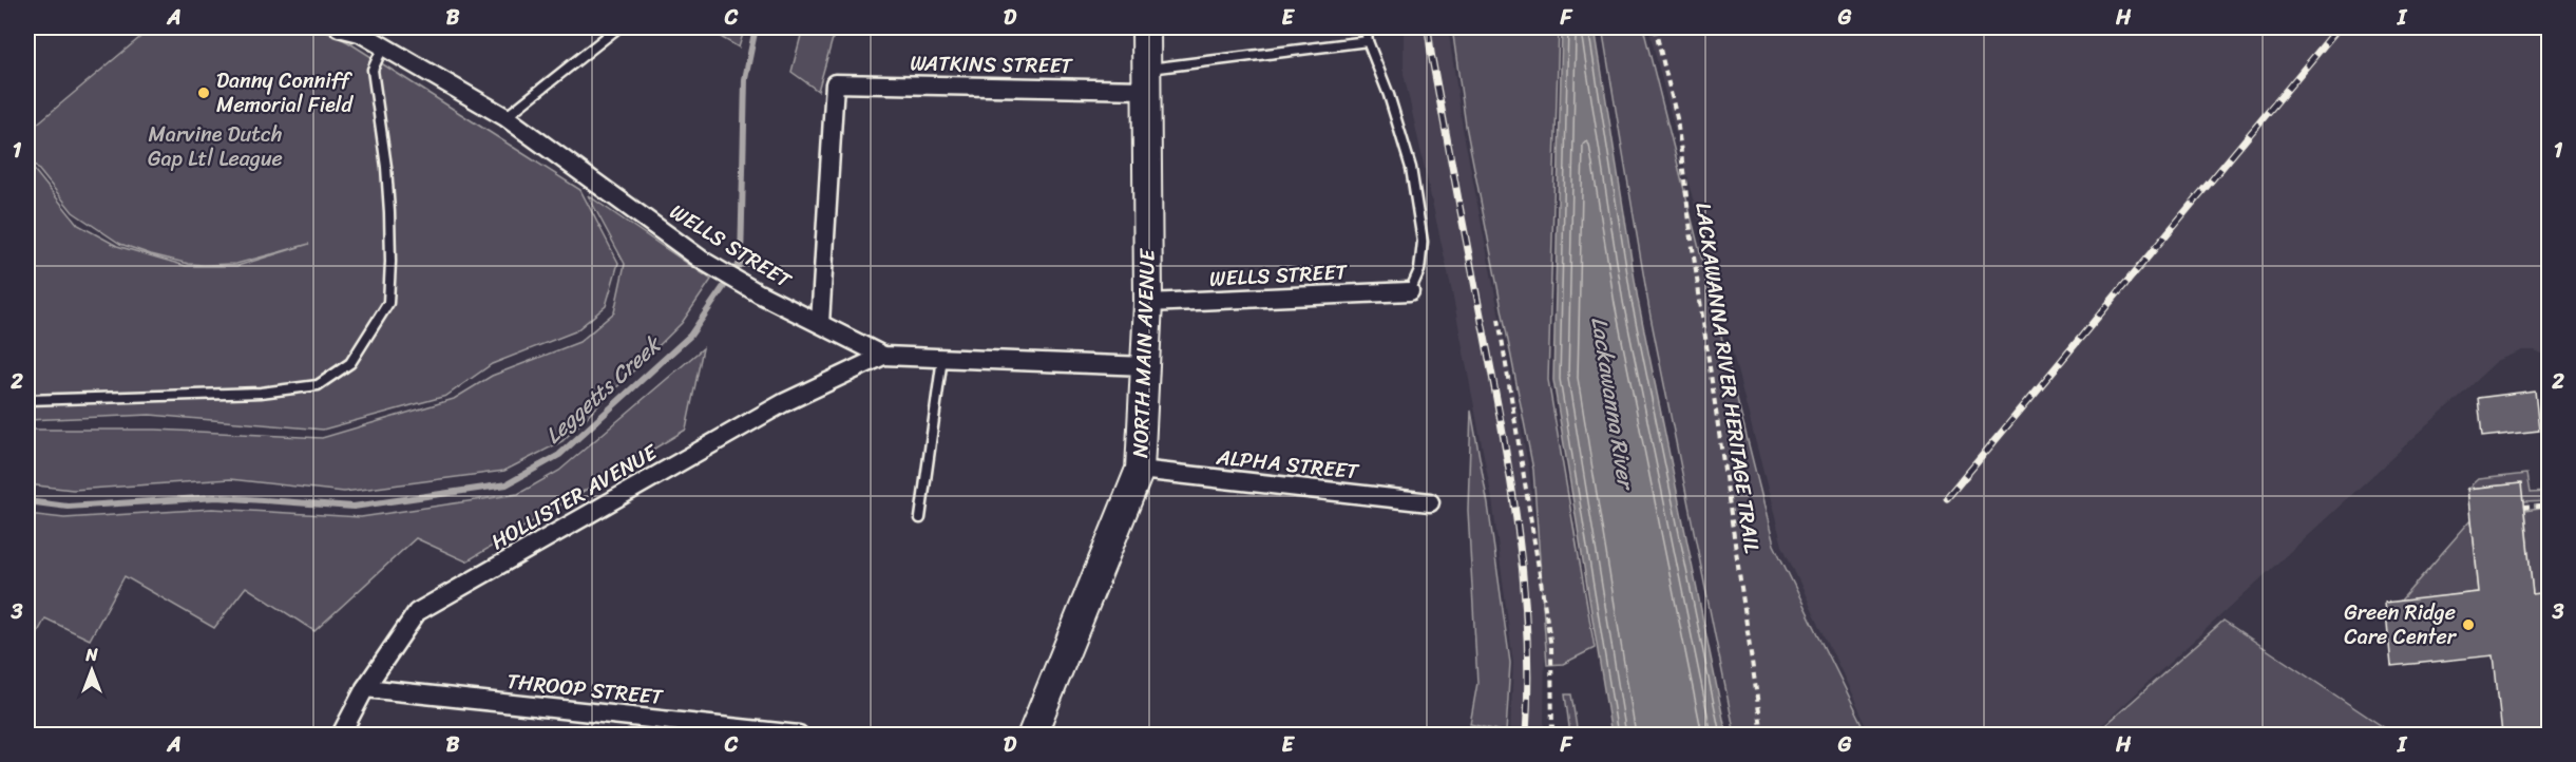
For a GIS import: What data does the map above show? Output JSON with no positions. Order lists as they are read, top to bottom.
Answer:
{
  "streets": {
    "main road": ["NORTH MAIN AVENUE"],
    "street": [
      "WATKINS STREET",
      "WELLS STREET",
      "ALPHA STREET",
      "HOLLISTER AVENUE",
      "THROOP STREET"
    ],
    "path": ["LACKAWANNA RIVER HERITAGE TRAIL"]
  },
  "crossings": [
    ["WATKINS STREET", "WELLS STREET"],
    ["WATKINS STREET", "NORTH MAIN AVENUE"],
    ["WELLS STREET", "NORTH MAIN AVENUE"],
    ["WELLS STREET", "HOLLISTER AVENUE"],
    ["NORTH MAIN AVENUE", "ALPHA STREET"],
    ["HOLLISTER AVENUE", "THROOP STREET"]
  ],
  "water": ["Leggetts Creek", "Lackawanna River"],
  "parks": ["Marvine Dutch Gap Ltl League"],
  "places": ["Danny Conniff Memorial Field", "Green Ridge Care Center"],
  "north": "top",
  "grid": {
    "columns": [
      "A",
      "B",
      "C",
      "D",
      "E",
      "F",
      "G",
      "H",
      "I"
    ],
    "rows": ["1", "2", "3"]
  }
}
